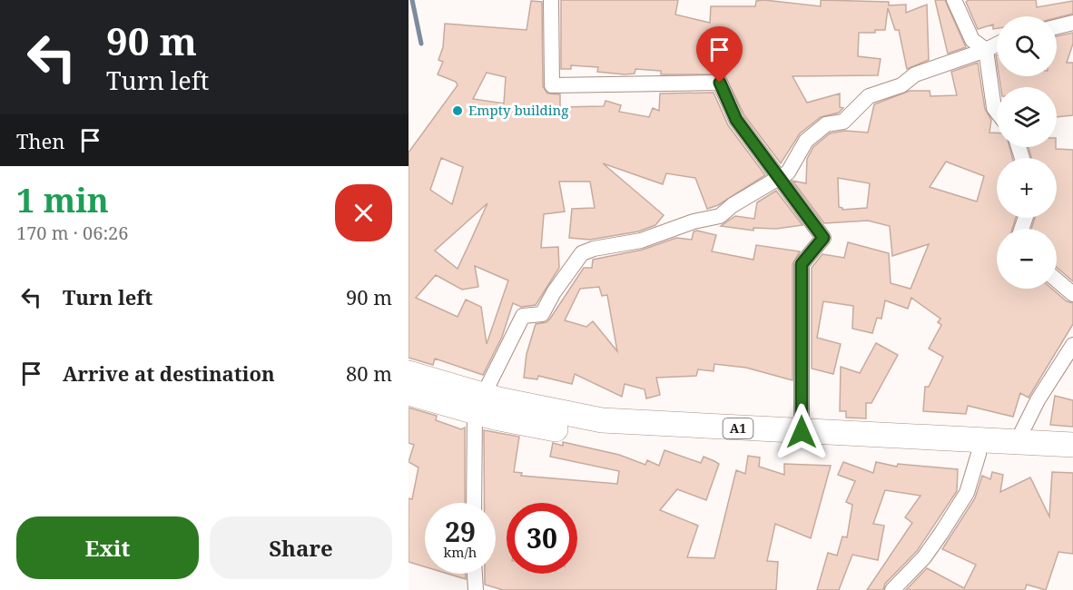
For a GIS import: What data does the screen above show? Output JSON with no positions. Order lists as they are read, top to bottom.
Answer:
{
  "streets": {
    "highway": ["A1"]
  },
  "places": ["Empty building"],
  "page": {
    "turn": ["90 m", "Turn left"],
    "map_buttons": ["+", "−"],
    "then": "Then",
    "heading": ["1 min", "170 m · 06:26"],
    "list": [
      {
        "name": "Turn left",
        "value": "90 m"
      },
      {
        "name": "Arrive at destination",
        "value": "80 m"
      }
    ],
    "speed": "29 km/h",
    "limit": "30",
    "buttons": ["Exit", "Share"]
  }
}
